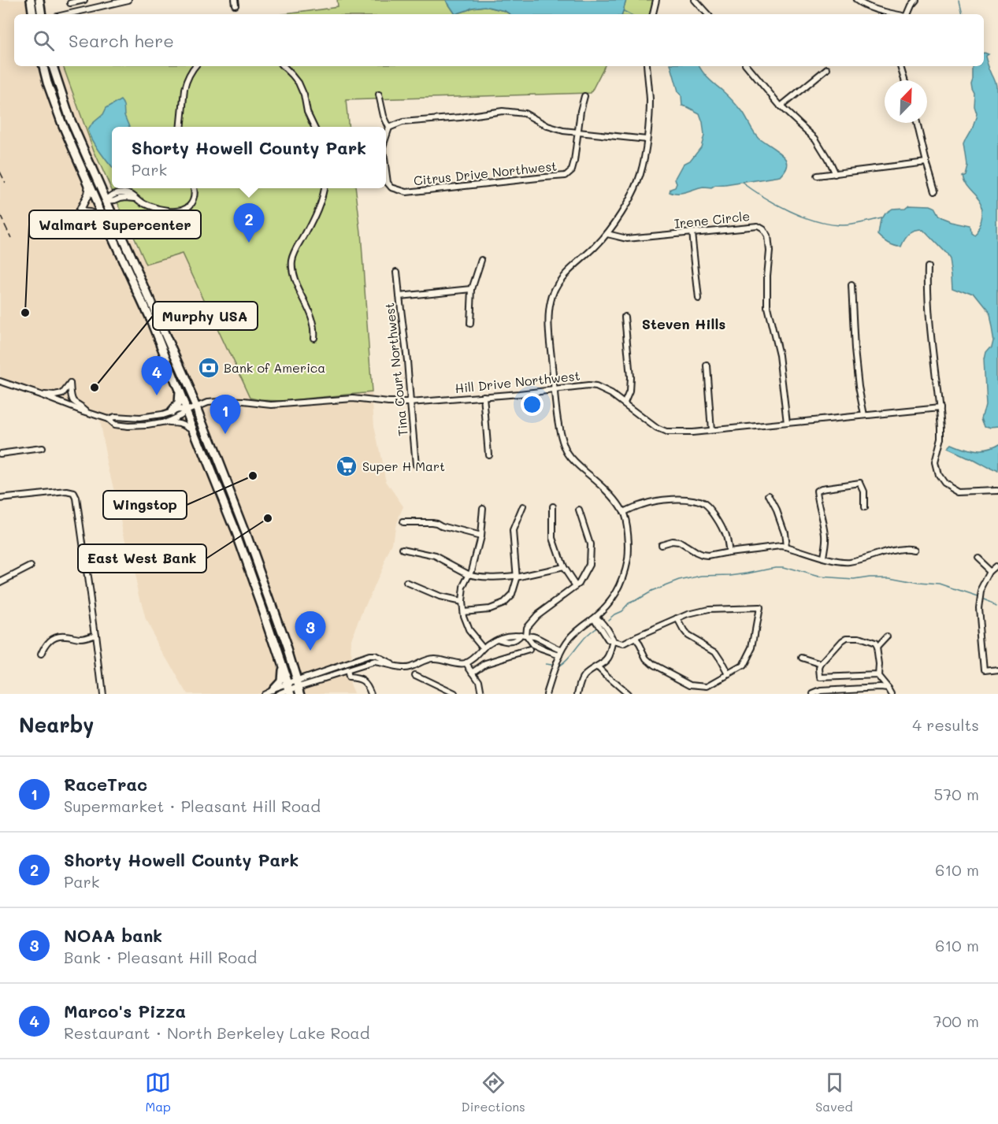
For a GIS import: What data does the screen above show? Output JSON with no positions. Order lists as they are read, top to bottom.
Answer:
{
  "streets": {
    "street": [
      "Citrus Drive Northwest",
      "Irene Circle",
      "Tina Court Northwest",
      "Hill Drive Northwest"
    ]
  },
  "crossings": [
    ["Irene Circle", "Hill Drive Northwest"],
    ["Tina Court Northwest", "Hill Drive Northwest"]
  ],
  "districts": ["Steven Hills"],
  "places": {
    "other": [
      "Walmart Supercenter",
      "Murphy USA",
      "Wingstop",
      "East West Bank"
    ],
    "bank": ["Bank of America"],
    "supermarket": ["Super H Mart"]
  },
  "north": "top right",
  "page": {
    "search": "Search here",
    "popup": ["Shorty Howell County Park", "Park"],
    "pins": [
      "2",
      "4",
      "1",
      "3"
    ],
    "heading": ["Nearby", "4 results"],
    "list": [
      {
        "mark": "1",
        "name": "RaceTrac",
        "note": "Supermarket · Pleasant Hill Road",
        "value": "570 m"
      },
      {
        "mark": "2",
        "name": "Shorty Howell County Park",
        "note": "Park",
        "value": "610 m"
      },
      {
        "mark": "3",
        "name": "NOAA bank",
        "note": "Bank · Pleasant Hill Road",
        "value": "610 m"
      },
      {
        "mark": "4",
        "name": "Marco's Pizza",
        "note": "Restaurant · North Berkeley Lake Road",
        "value": "700 m"
      }
    ],
    "nav": ["Map", "Directions", "Saved"]
  }
}
